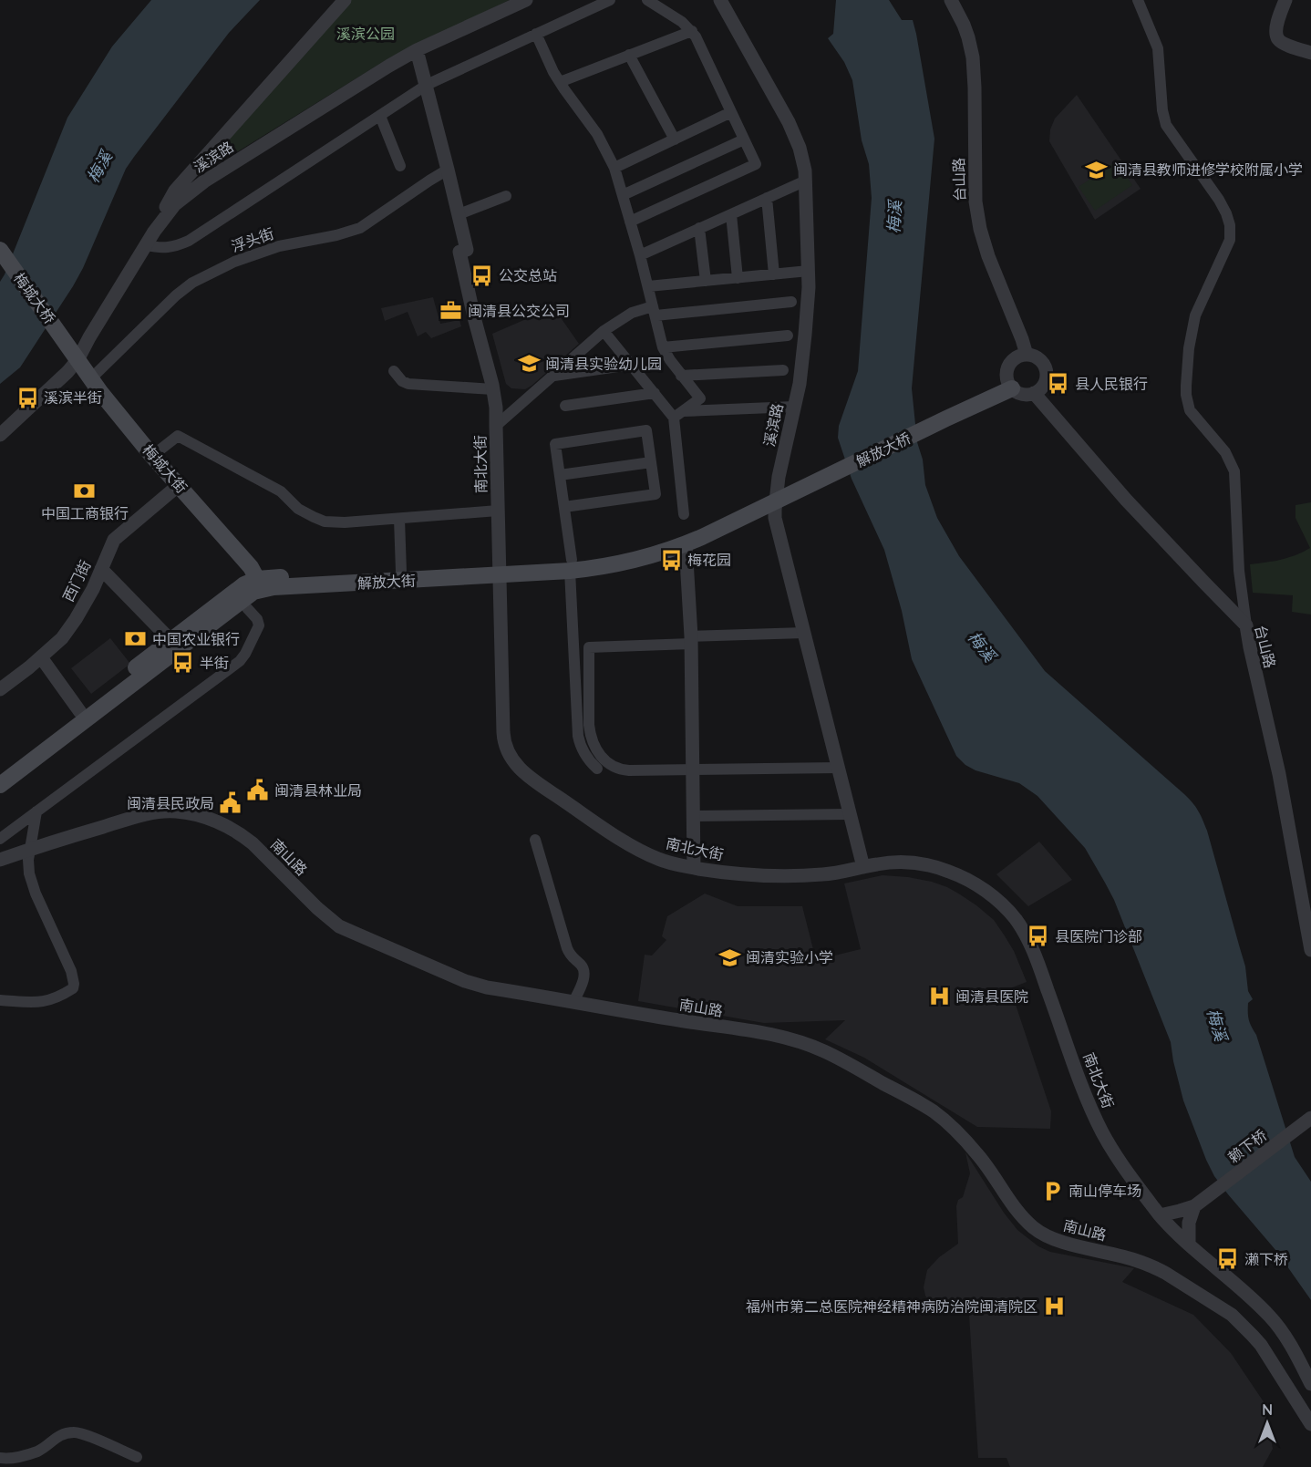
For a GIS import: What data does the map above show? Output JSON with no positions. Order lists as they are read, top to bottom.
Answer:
{
  "streets": {
    "main road": [
      "梅城大桥",
      "解放大桥",
      "梅城大街",
      "解放大街"
    ],
    "street": [
      "溪滨路",
      "台山路",
      "浮头街",
      "南北大街",
      "西门街",
      "南山路",
      "赖下桥"
    ]
  },
  "crossings": [
    ["溪滨路", "梅城大桥"],
    ["溪滨路", "南北大街"],
    ["溪滨路", "梅城大街"],
    ["溪滨路", "解放大街"],
    ["台山路", "解放大桥"],
    ["浮头街", "南北大街"],
    ["浮头街", "梅城大街"],
    ["梅城大桥", "梅城大街"],
    ["解放大桥", "解放大街"],
    ["南北大街", "解放大街"],
    ["梅城大街", "西门街"],
    ["梅城大街", "解放大街"]
  ],
  "water": ["梅溪"],
  "parks": ["溪滨公园"],
  "places": {
    "school or university": ["闽清县教师进修学校附属小学", "闽清县实验幼儿园", "闽清实验小学"],
    "bus stop": [
      "公交总站",
      "县人民银行",
      "溪滨半街",
      "梅花园",
      "半街",
      "县医院门诊部",
      "濑下桥"
    ],
    "office": ["闽清县公交公司"],
    "bank": ["中国工商银行", "中国农业银行"],
    "public building": ["闽清县林业局", "闽清县民政局"],
    "hospital": ["闽清县医院", "福州市第二总医院神经精神病防治院闽清院区"],
    "parking": ["南山停车场"]
  },
  "north": "top"
}
